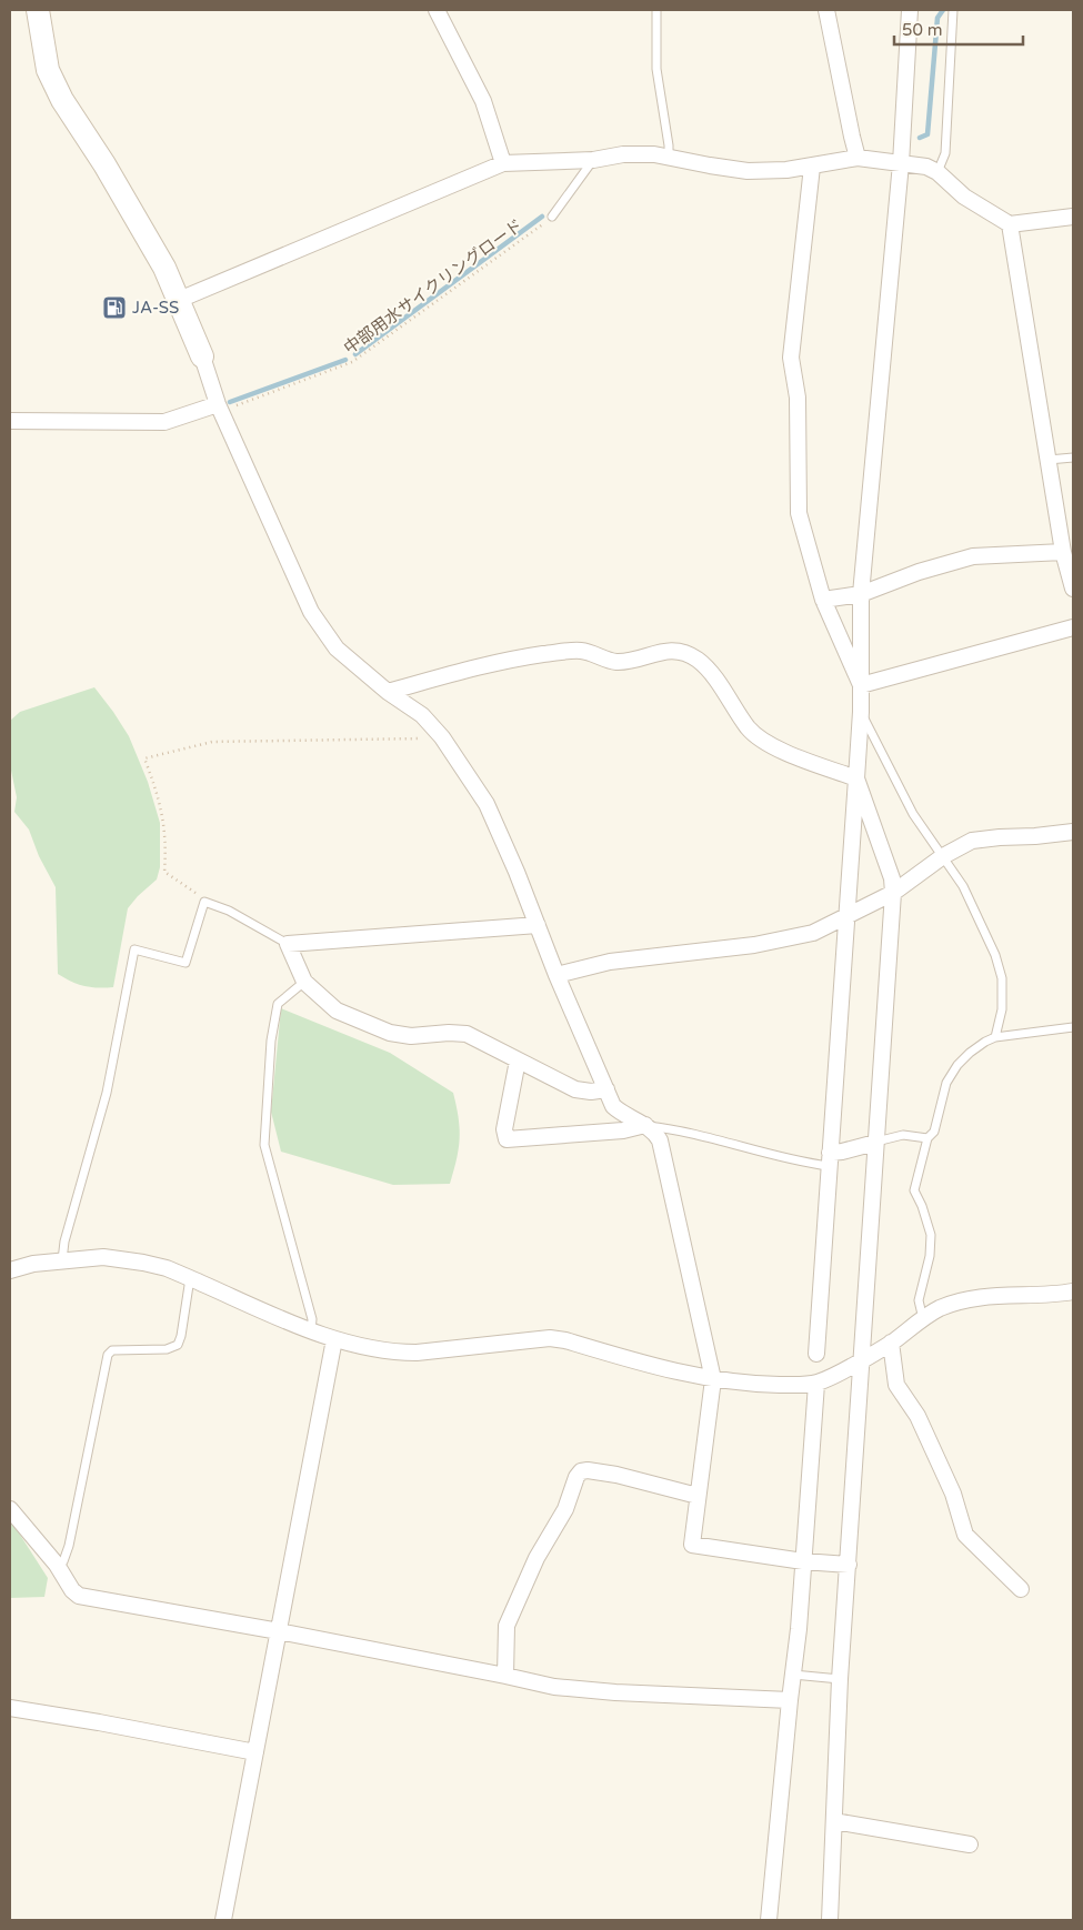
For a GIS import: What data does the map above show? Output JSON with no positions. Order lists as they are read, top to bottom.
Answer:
{
  "streets": {
    "path": ["中部用水サイクリングロード"]
  },
  "places": {
    "fuel station": ["JA-SS"]
  },
  "scale_bar": "50 m"
}
